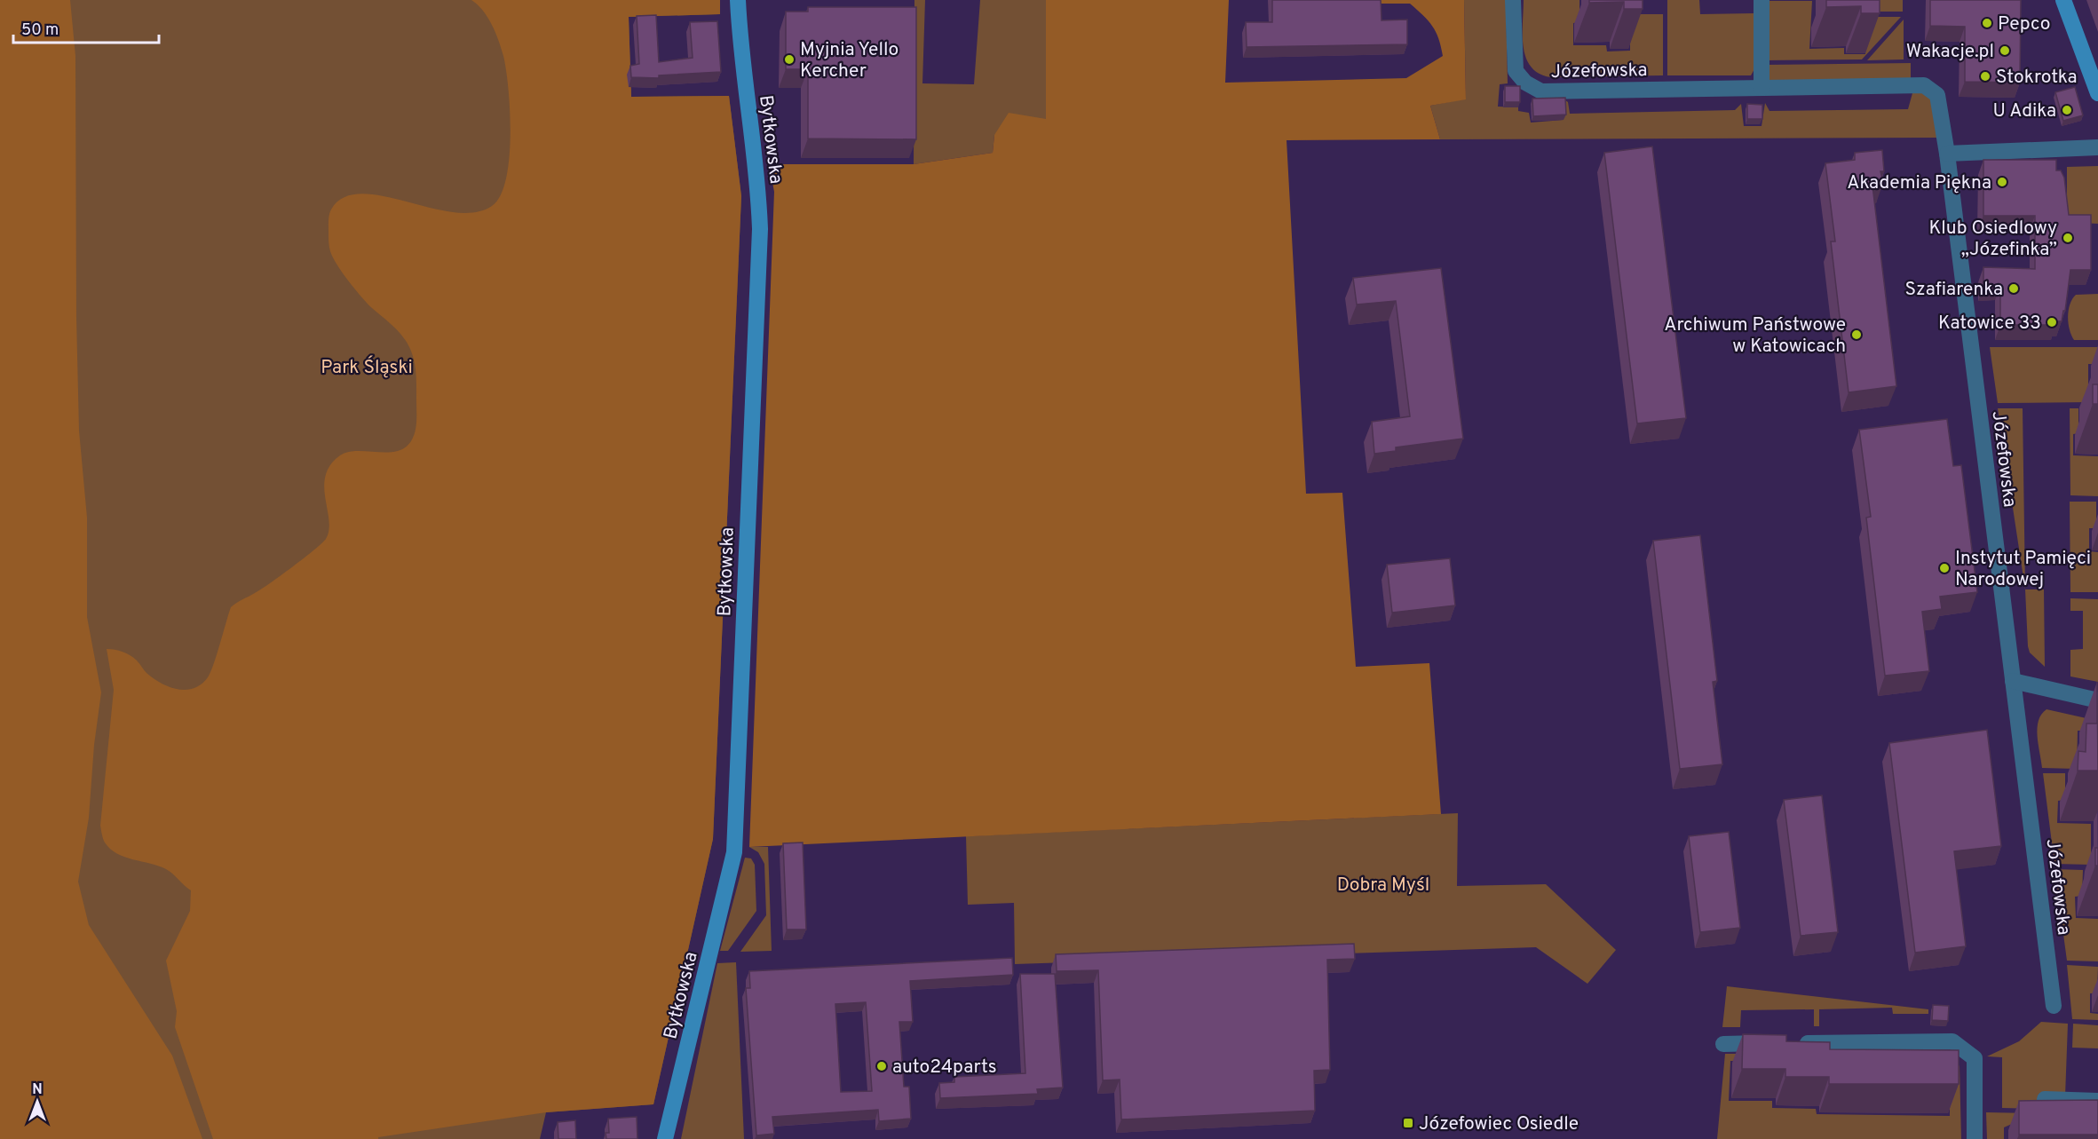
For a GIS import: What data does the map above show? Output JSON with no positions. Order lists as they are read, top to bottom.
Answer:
{
  "streets": {
    "street": ["Józefowska", "Bytkowska"]
  },
  "parks": ["Park Śląski", "Dobra Myśl"],
  "places": {
    "other": [
      "Pepco",
      "Wakacje.pl",
      "Myjnia Yello Kercher",
      "Stokrotka",
      "U Adika",
      "Akademia Piękna",
      "Klub Osiedlowy „Józefinka”",
      "Szafiarenka",
      "Katowice 33",
      "Archiwum Państwowe w Katowicach",
      "Instytut Pamięci Narodowej",
      "auto24parts"
    ],
    "transit": ["Józefowiec Osiedle"]
  },
  "scale_bar": "50 m",
  "north": "top"
}
